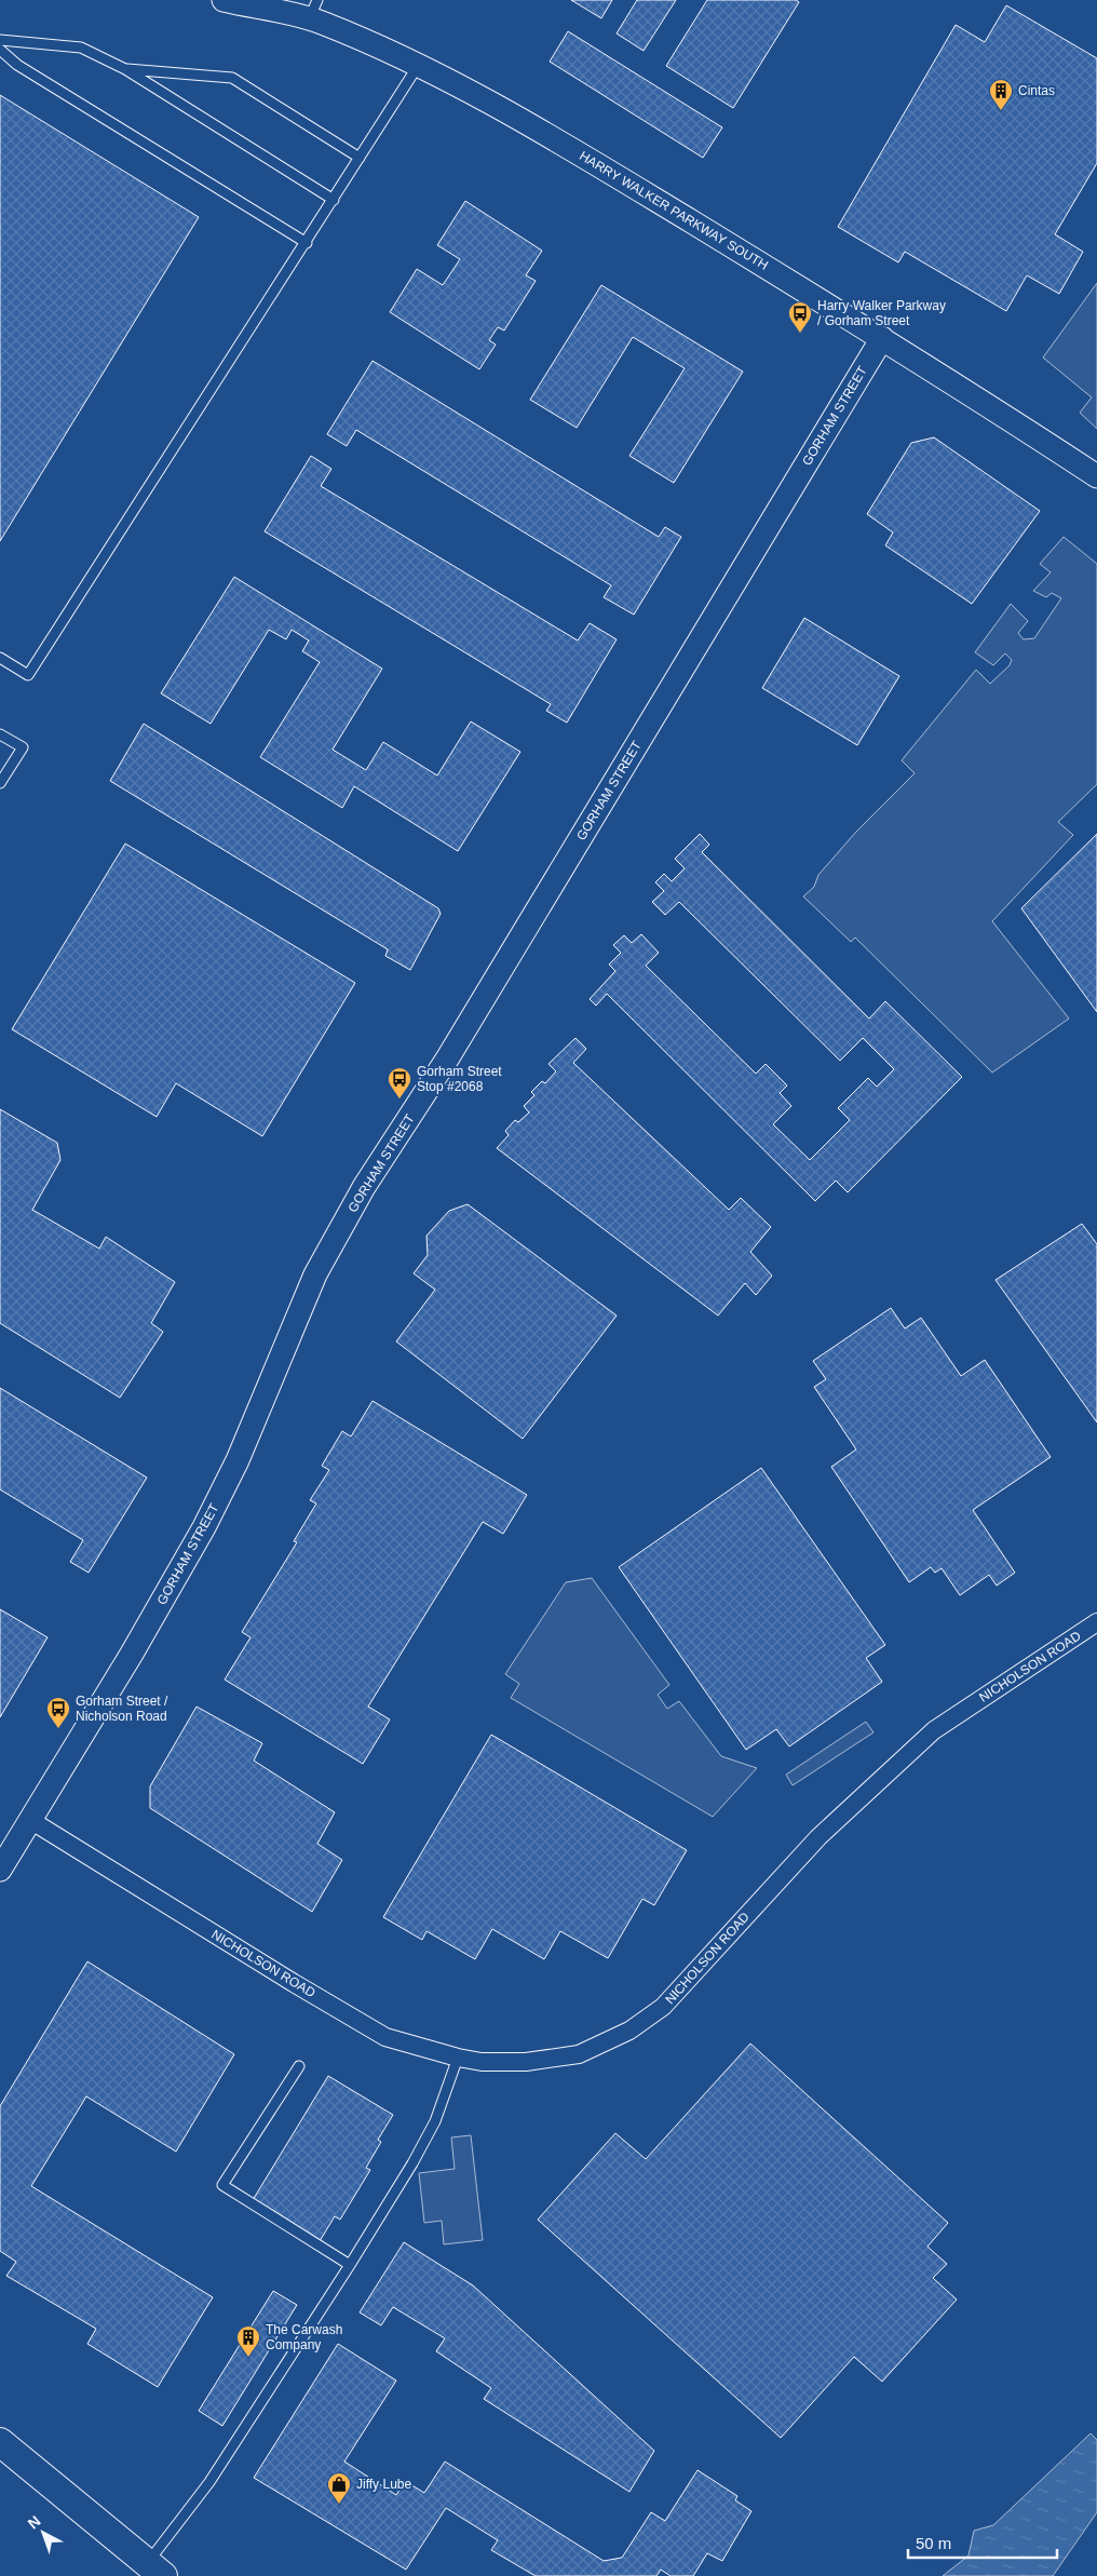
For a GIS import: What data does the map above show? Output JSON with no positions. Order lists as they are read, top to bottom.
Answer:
{
  "streets": {
    "street": ["HARRY WALKER PARKWAY SOUTH", "GORHAM STREET", "NICHOLSON ROAD"]
  },
  "crossings": [
    ["HARRY WALKER PARKWAY SOUTH", "GORHAM STREET"],
    ["GORHAM STREET", "NICHOLSON ROAD"]
  ],
  "places": {
    "building": ["Cintas", "The Carwash Company"],
    "bus stop": ["Harry Walker Parkway / Gorham Street", "Gorham Street Stop #2068", "Gorham Street / Nicholson Road"],
    "shop": ["Jiffy Lube"]
  },
  "scale_bar": "50 m",
  "north": "top left"
}
